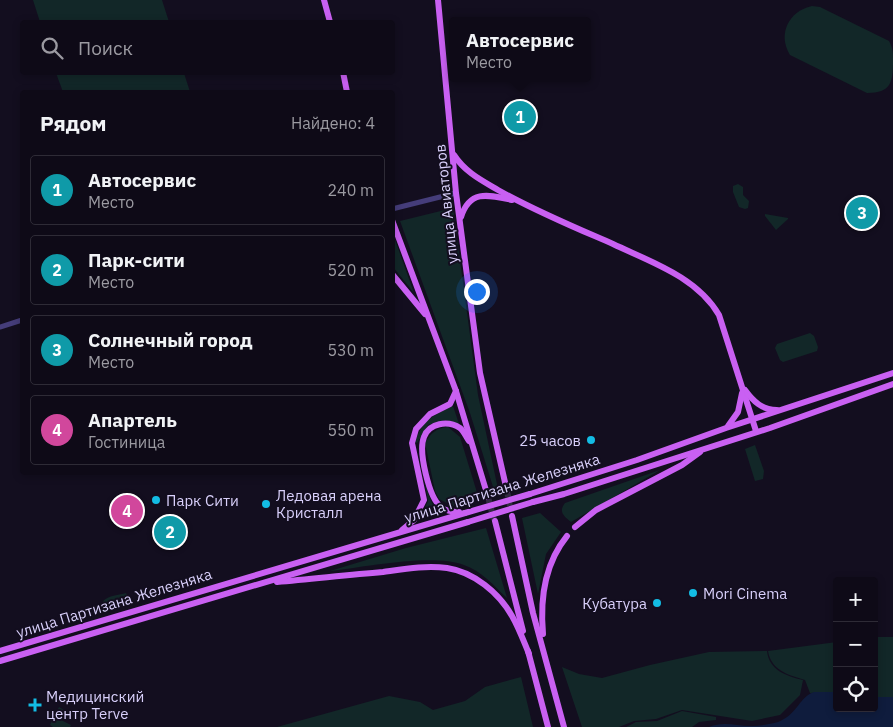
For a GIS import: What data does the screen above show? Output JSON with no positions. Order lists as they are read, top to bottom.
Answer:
{
  "streets": {
    "main road": ["улица Авиаторов", "улица Партизана Железняка"]
  },
  "places": {
    "other": [
      "25 часов",
      "Парк Сити",
      "Ледовая арена Кристалл",
      "Mori Cinema",
      "Кубатура"
    ],
    "health": ["Медицинский центр Terve"]
  },
  "page": {
    "popup": ["Автосервис", "Место"],
    "search": "Поиск",
    "heading": ["Рядом", "Найдено: 4"],
    "pins": [
      "1",
      "3",
      "4",
      "2"
    ],
    "list": [
      {
        "mark": "1",
        "name": "Автосервис",
        "note": "Место",
        "value": "240 m"
      },
      {
        "mark": "2",
        "name": "Парк-сити",
        "note": "Место",
        "value": "520 m"
      },
      {
        "mark": "3",
        "name": "Солнечный город",
        "note": "Место",
        "value": "530 m"
      },
      {
        "mark": "4",
        "name": "Апартель",
        "note": "Гостиница",
        "value": "550 m"
      }
    ],
    "map_buttons": ["+", "−"]
  }
}
